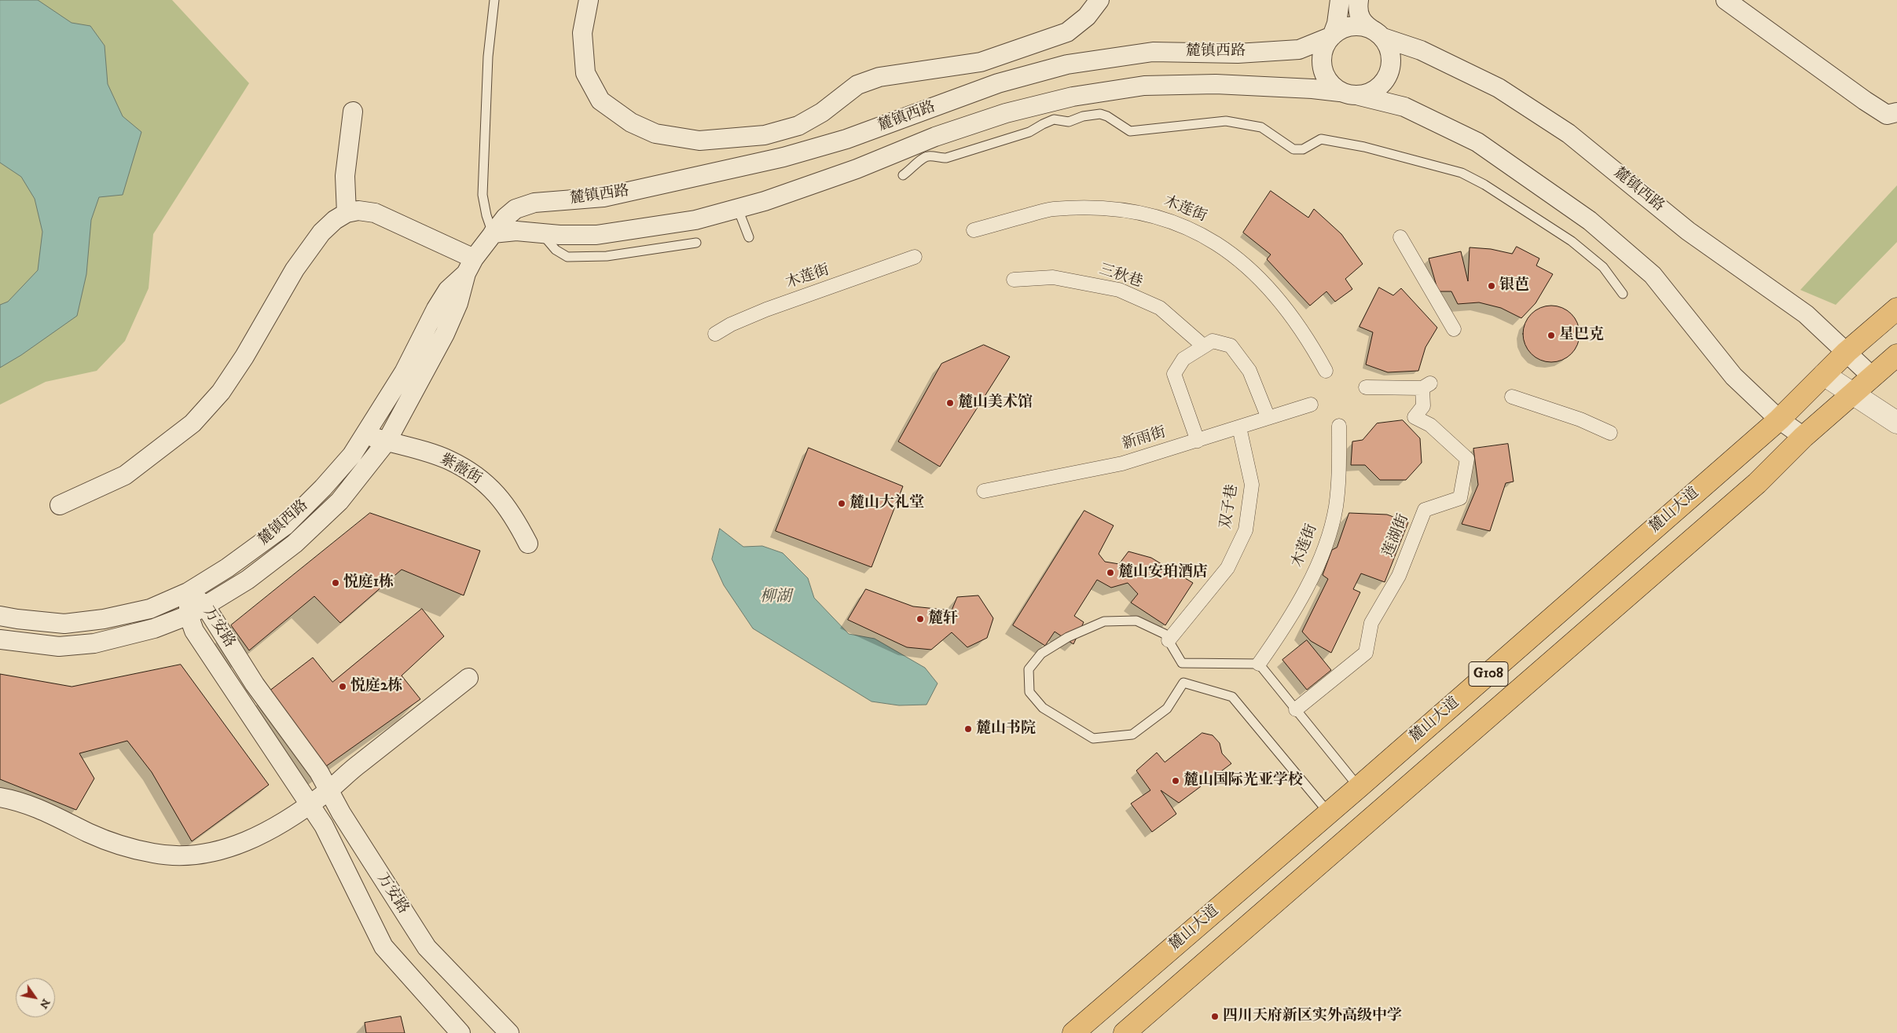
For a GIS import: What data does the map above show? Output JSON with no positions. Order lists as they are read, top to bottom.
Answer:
{
  "streets": {
    "highway": ["麓山大道", "G108"],
    "street": [
      "麓镇西路",
      "木莲街",
      "三秋巷",
      "新雨街",
      "紫薇街",
      "双子巷",
      "莲湖街",
      "万安路"
    ]
  },
  "crossings": [
    ["麓镇西路", "紫薇街"],
    ["麓镇西路", "麓山大道"],
    ["麓镇西路", "万安路"],
    ["麓镇西路", "G108"],
    ["新雨街", "双子巷"]
  ],
  "water": ["柳湖"],
  "places": [
    "银芭",
    "星巴克",
    "麓山美术馆",
    "麓山大礼堂",
    "麓山安珀酒店",
    "悦庭1栋",
    "麓轩",
    "悦庭2栋",
    "麓山书院",
    "麓山国际光亚学校",
    "四川天府新区实外高级中学"
  ],
  "north": "bottom right"
}
